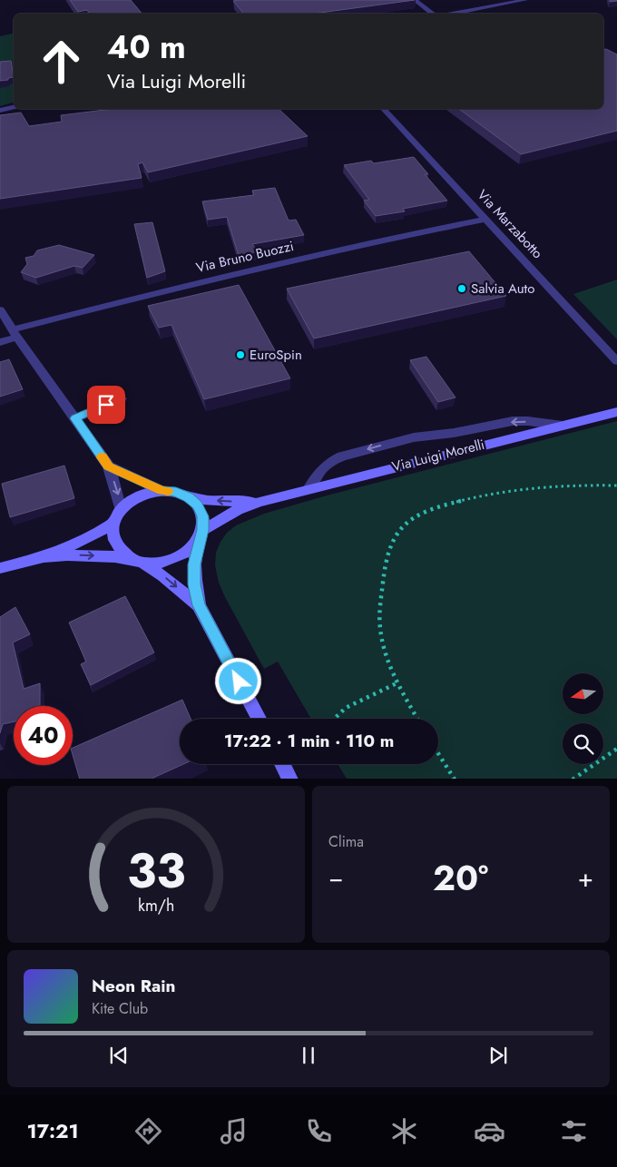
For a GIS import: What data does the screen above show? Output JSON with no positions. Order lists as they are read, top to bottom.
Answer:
{
  "streets": {
    "street": ["Via Marzabotto", "Via Bruno Buozzi", "Via Luigi Morelli"]
  },
  "crossings": [
    ["Via Marzabotto", "Via Bruno Buozzi"]
  ],
  "places": ["Salvia Auto", "EuroSpin"],
  "north": "left",
  "page": {
    "turn": ["40 m", "Via Luigi Morelli"],
    "limit": "40",
    "trip": "17:22 · 1 min · 110 m",
    "tile": "Clima",
    "heat": ["−", "20°", "+"],
    "song": ["Neon Rain", "Kite Club"],
    "tabs": "17:21",
    "gauge": ["33", "km/h"]
  }
}
